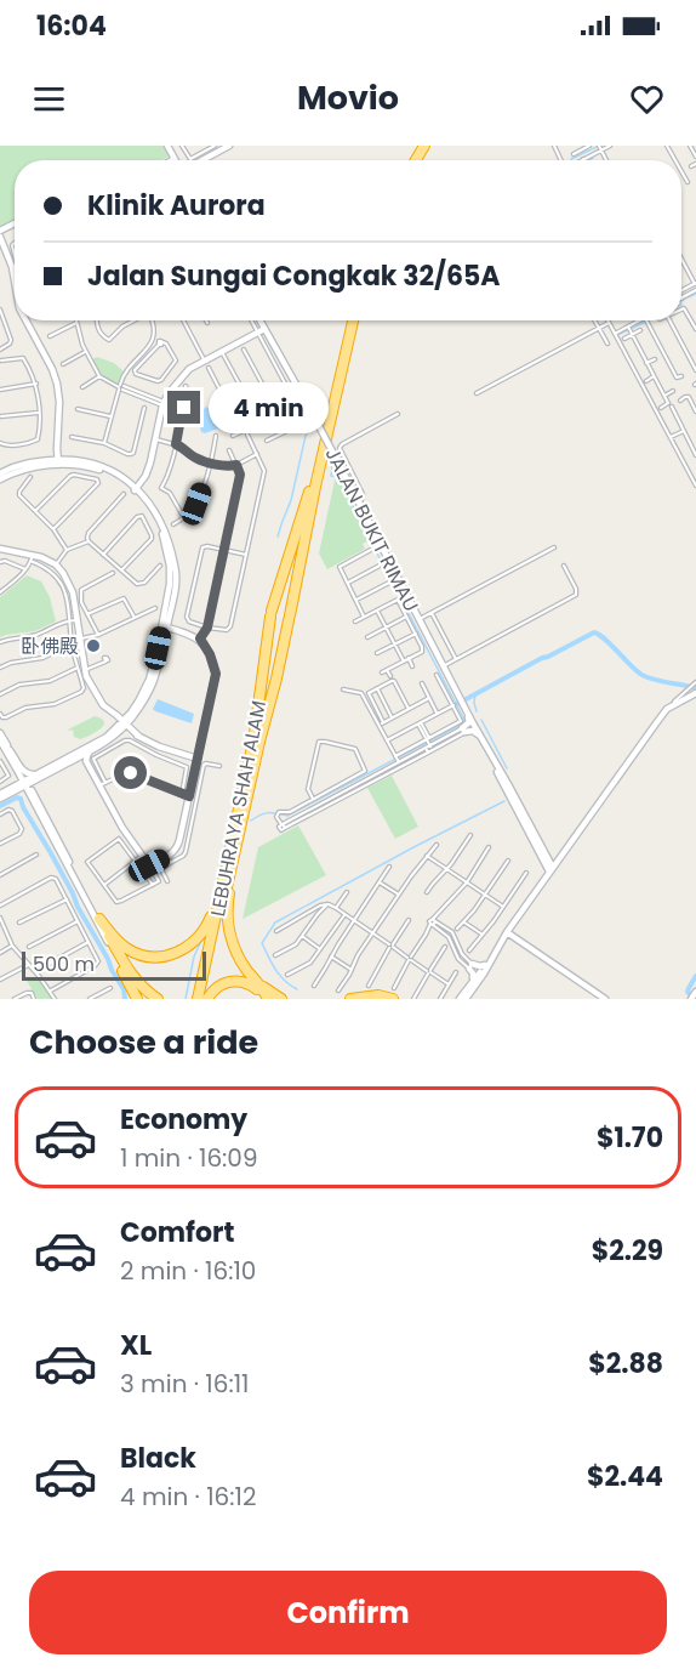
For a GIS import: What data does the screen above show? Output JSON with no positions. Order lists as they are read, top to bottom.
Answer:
{
  "streets": {
    "highway": ["LEBUHRAYA SHAH ALAM"],
    "street": ["JALAN BUKIT RIMAU"]
  },
  "places": ["卧佛殿"],
  "scale_bar": "500 m",
  "page": {
    "status": "16:04",
    "header": "Movio",
    "banner": ["Klinik Aurora", "Jalan Sungai Congkak 32/65A"],
    "bubble": "4 min",
    "scale": "500 m",
    "heading": "Choose a ride",
    "list": [
      {
        "name": "Economy",
        "note": "1 min · 16:09",
        "value": "$1.70"
      },
      {
        "name": "Comfort",
        "note": "2 min · 16:10",
        "value": "$2.29"
      },
      {
        "name": "XL",
        "note": "3 min · 16:11",
        "value": "$2.88"
      },
      {
        "name": "Black",
        "note": "4 min · 16:12",
        "value": "$2.44"
      }
    ],
    "buttons": "Confirm"
  }
}
